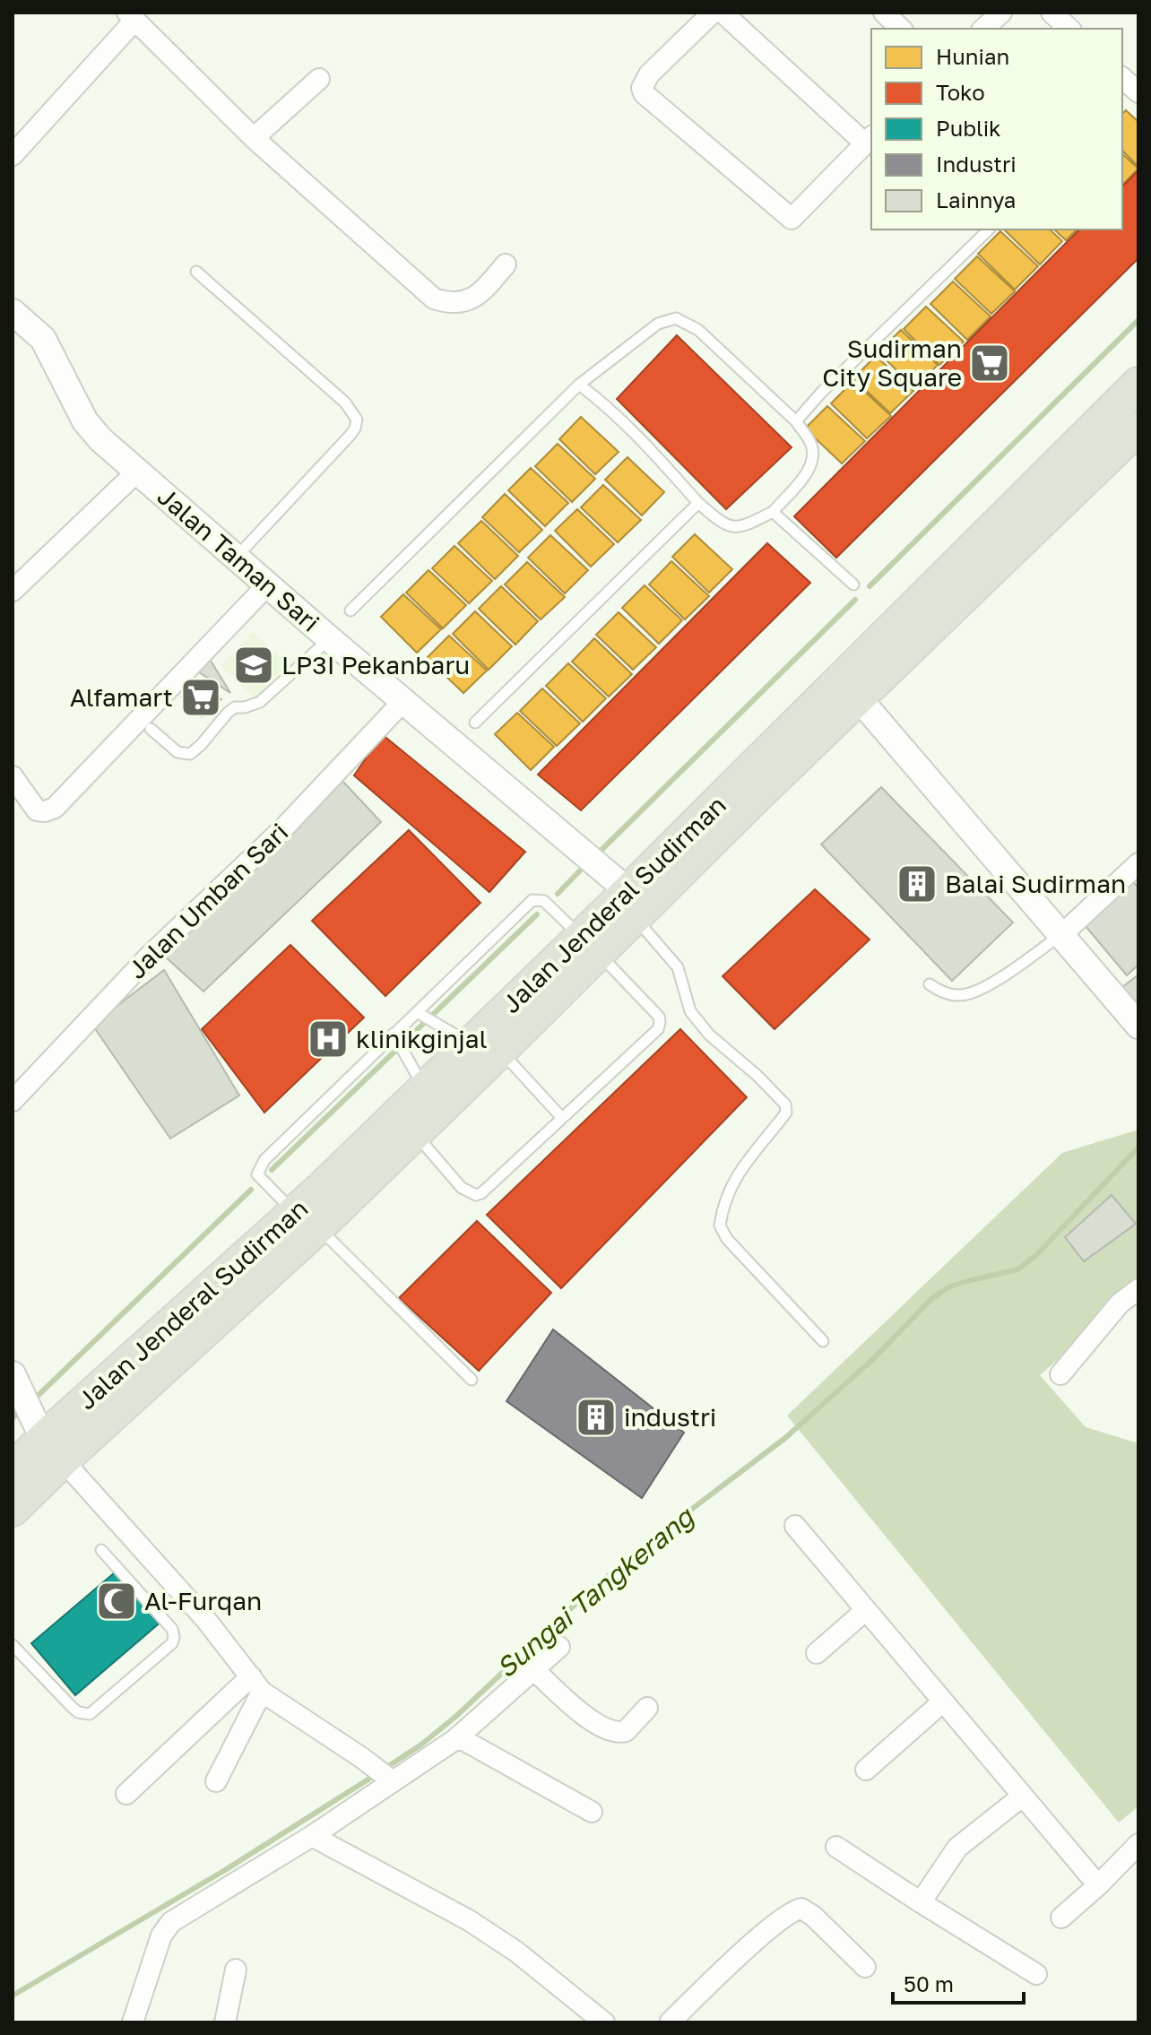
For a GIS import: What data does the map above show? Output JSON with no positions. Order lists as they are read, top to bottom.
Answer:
{
  "streets": {
    "main road": ["Jalan Jenderal Sudirman"],
    "street": ["Jalan Taman Sari", "Jalan Umban Sari"]
  },
  "crossings": [
    ["Jalan Taman Sari", "Jalan Umban Sari"],
    ["Jalan Taman Sari", "Jalan Jenderal Sudirman"]
  ],
  "water": ["Sungai Tangkerang"],
  "places": {
    "supermarket": ["Sudirman City Square", "Alfamart"],
    "school or university": ["LP3I Pekanbaru"],
    "building": ["Balai Sudirman", "industri"],
    "hospital": ["klinikginjal"],
    "mosque": ["Al-Furqan"]
  },
  "legend": [
    "Hunian",
    "Toko",
    "Publik",
    "Industri",
    "Lainnya"
  ],
  "scale_bar": "50 m"
}
